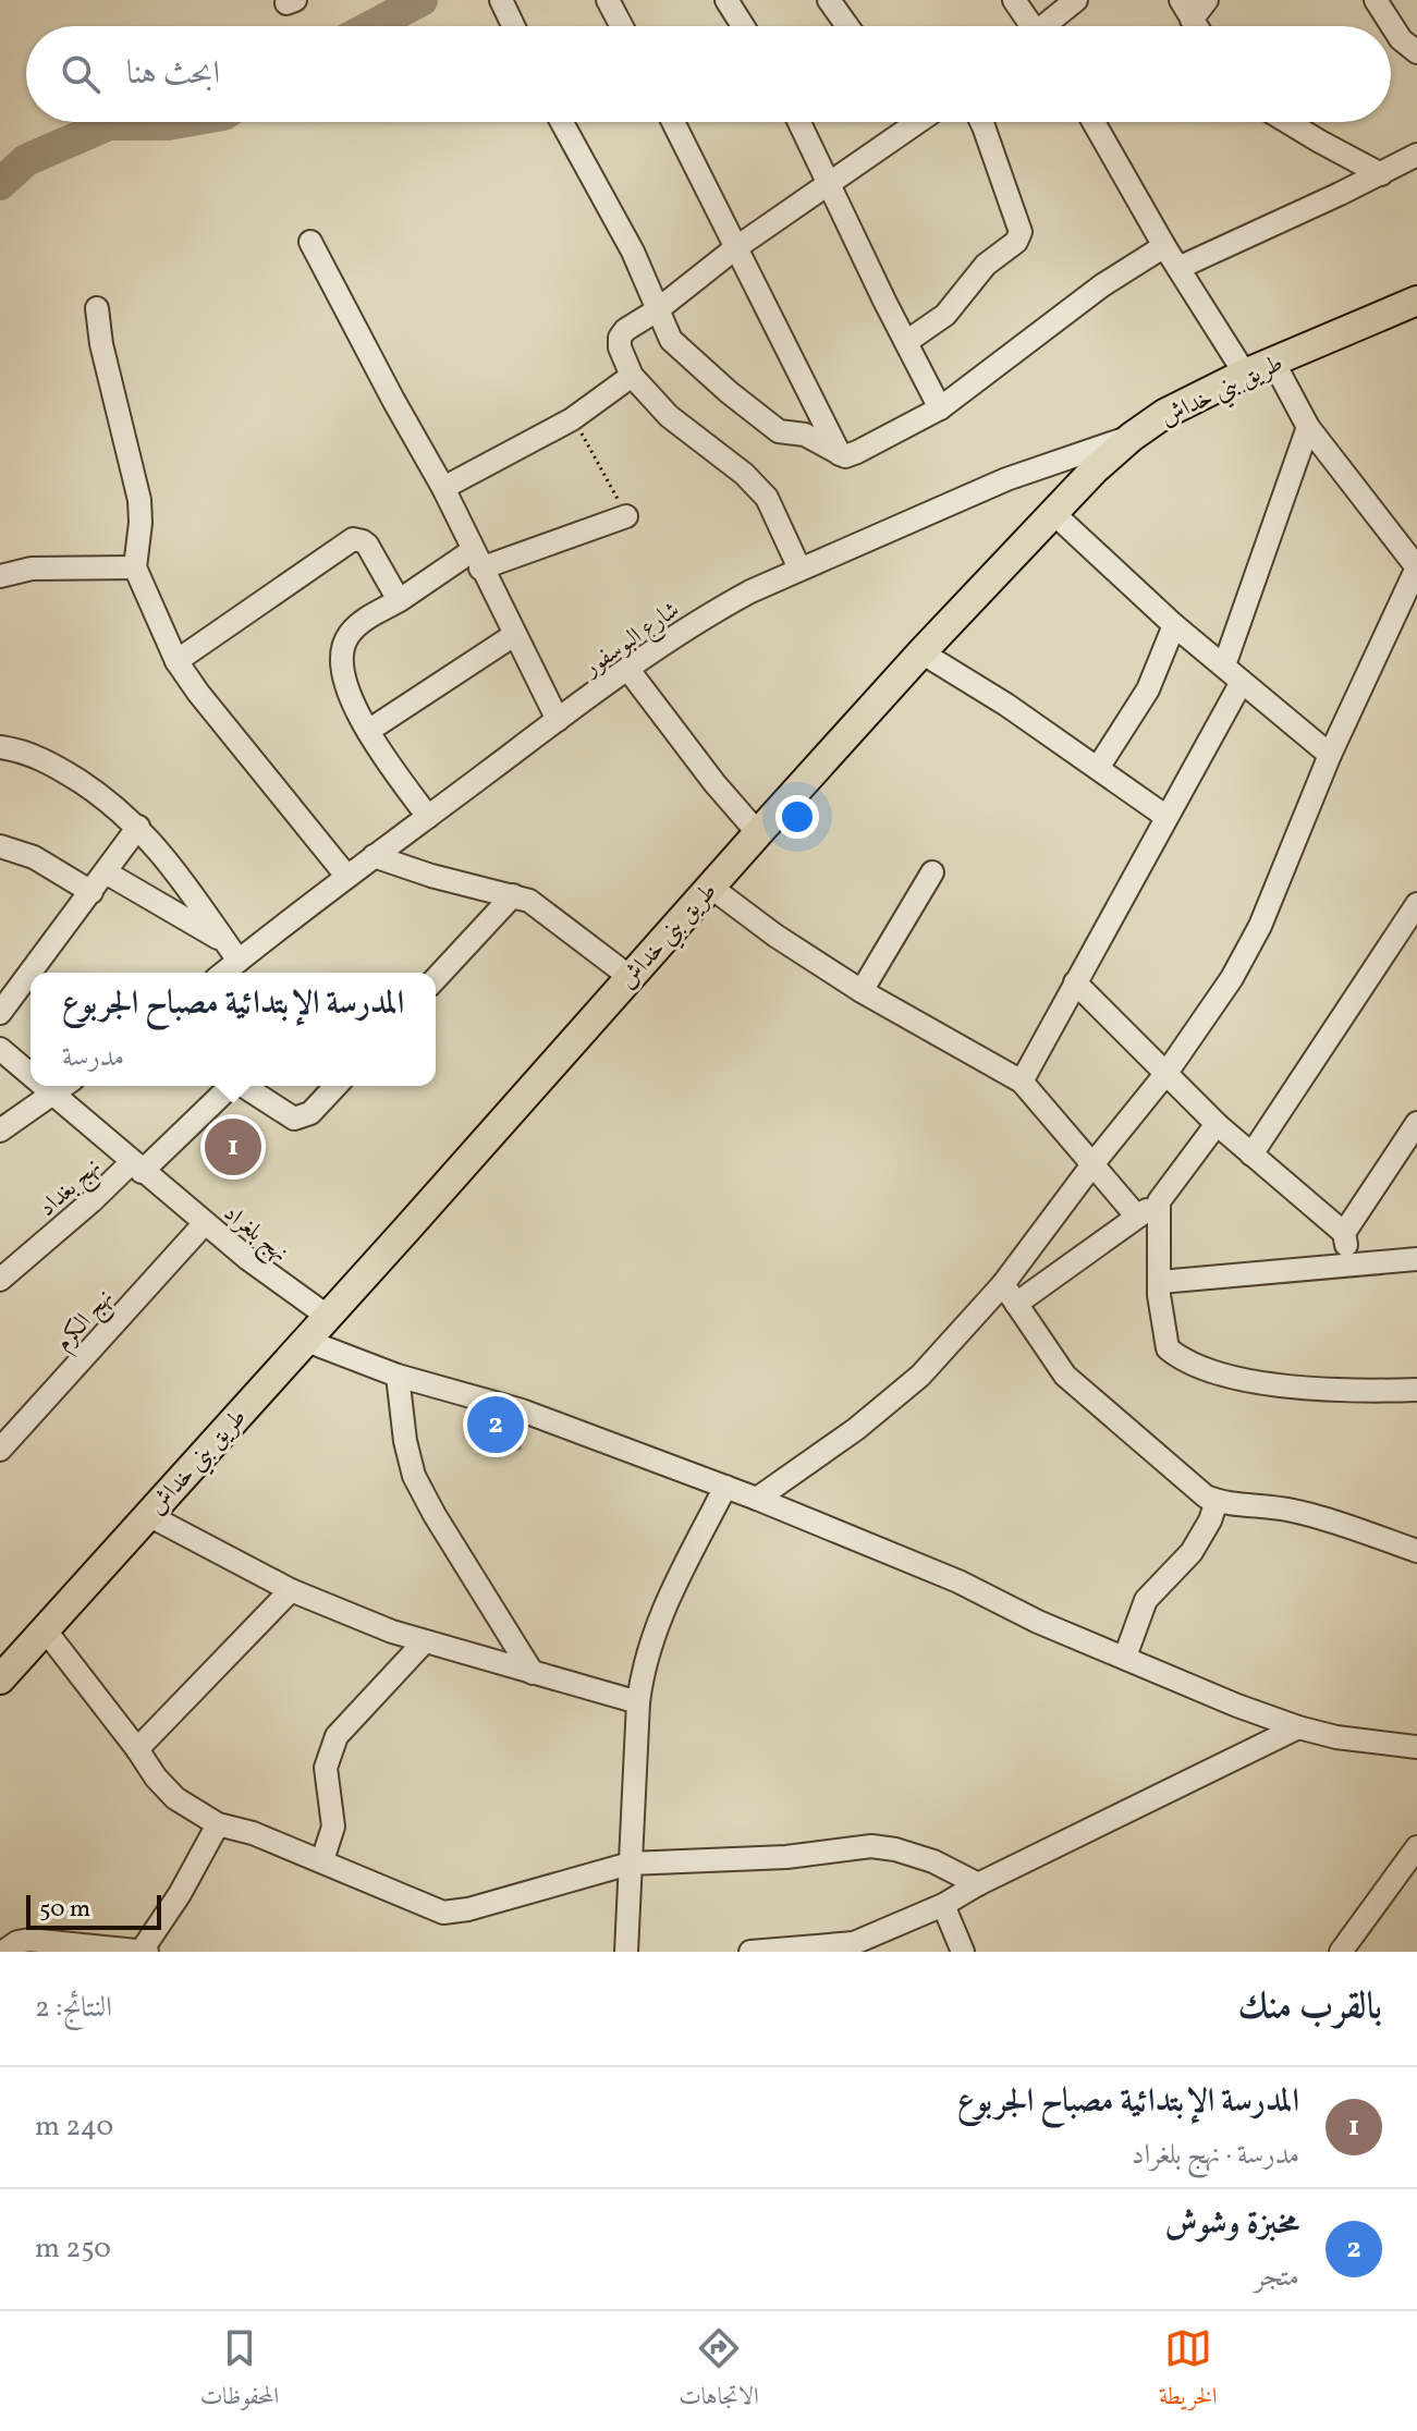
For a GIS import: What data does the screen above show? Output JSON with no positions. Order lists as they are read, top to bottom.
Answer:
{
  "streets": {
    "main road": ["طريق بني خداش"],
    "street": [
      "شارع البوسفور",
      "نهج بغداد",
      "نهج بلغراد",
      "نهج الكرم"
    ]
  },
  "crossings": [
    ["طريق بني خداش", "شارع البوسفور"],
    ["طريق بني خداش", "نهج بلغراد"],
    ["نهج بغداد", "نهج بلغراد"],
    ["نهج بلغراد", "نهج الكرم"]
  ],
  "scale_bar": "50 m",
  "page": {
    "search": "ابحث هنا",
    "popup": ["المدرسة الإبتدائية مصباح الجربوع", "مدرسة"],
    "pins": ["1", "2"],
    "scale": "50 m",
    "heading": ["بالقرب منك", "النتائج: 2"],
    "list": [
      {
        "mark": "1",
        "name": "المدرسة الإبتدائية مصباح الجربوع",
        "note": "مدرسة · نهج بلغراد",
        "value": "240 m"
      },
      {
        "mark": "2",
        "name": "مخبزة وشوش",
        "note": "متجر",
        "value": "250 m"
      }
    ],
    "nav": ["الخريطة", "الاتجاهات", "المحفوظات"]
  }
}
